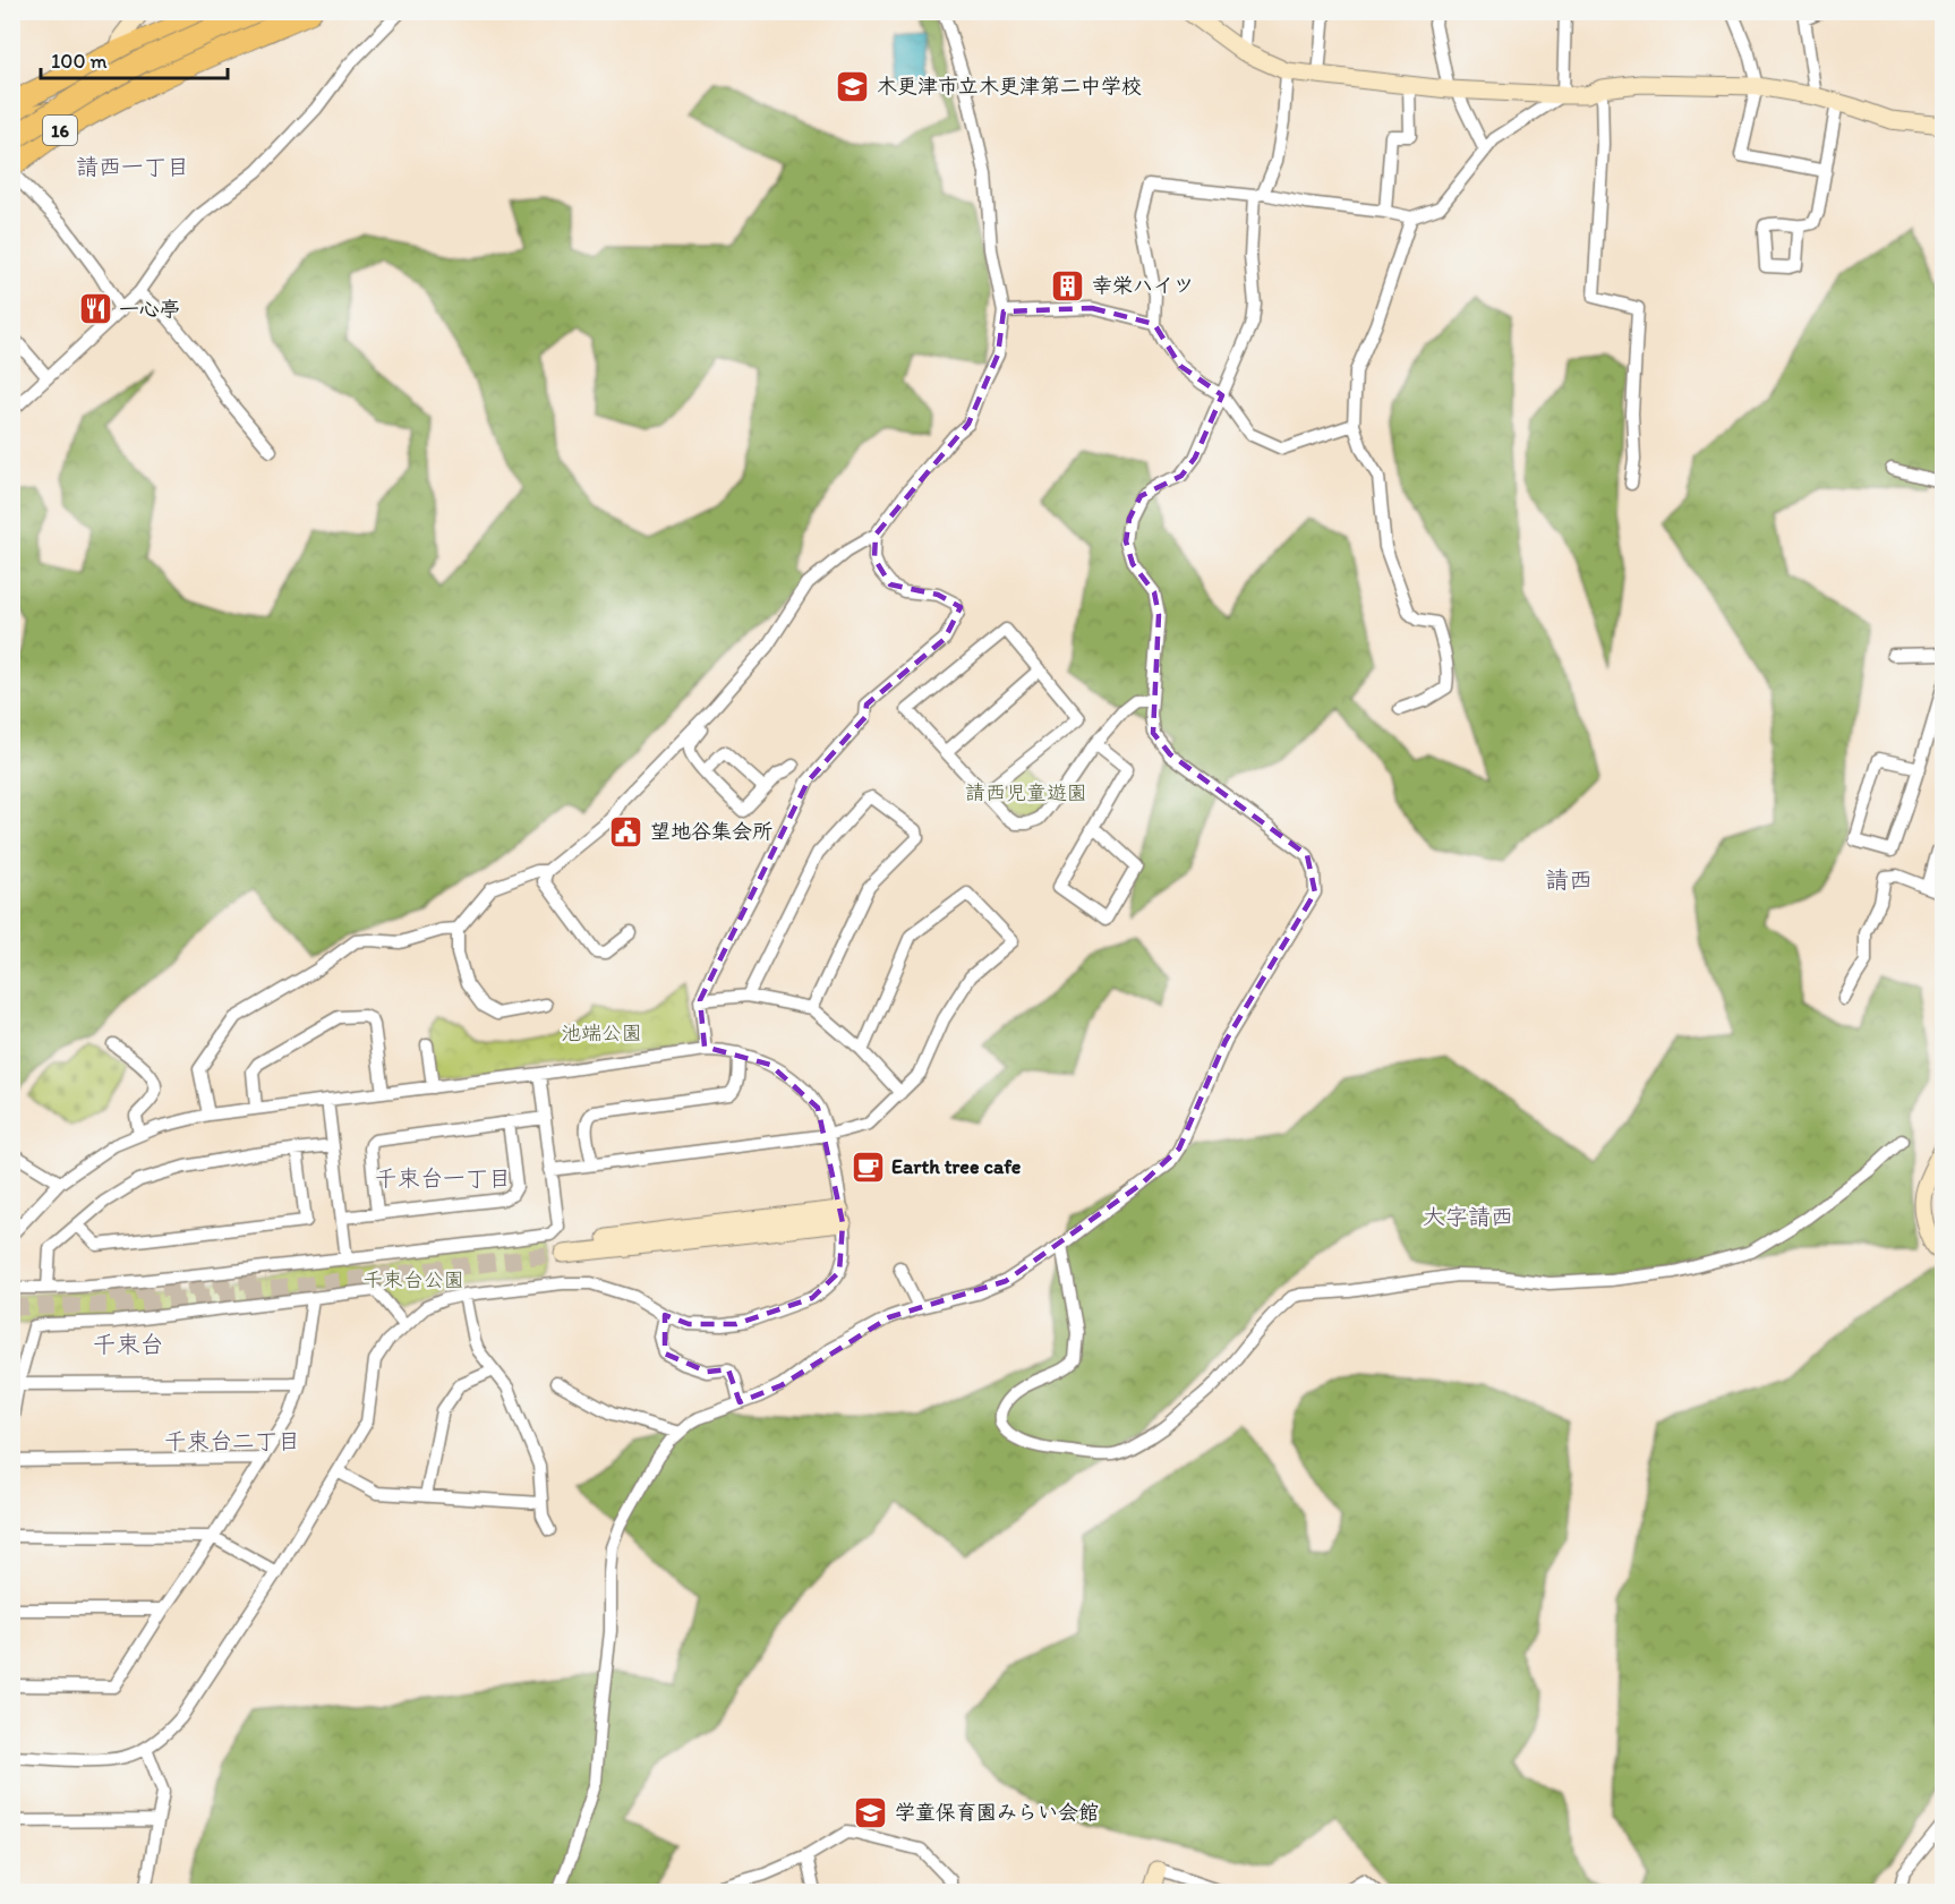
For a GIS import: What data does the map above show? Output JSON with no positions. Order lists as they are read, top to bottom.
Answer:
{
  "streets": {
    "highway": ["16"]
  },
  "districts": [
    "請西一丁目",
    "請西",
    "千束台一丁目",
    "大字請西",
    "千束台",
    "千束台二丁目"
  ],
  "parks": ["請西児童遊園", "池端公園", "千束台公園"],
  "places": {
    "school or university": ["木更津市立木更津第二中学校", "学童保育園みらい会館"],
    "building": ["幸栄ハイツ"],
    "restaurant": ["一心亭"],
    "public building": ["望地谷集会所"],
    "cafe": ["Earth tree cafe"]
  },
  "scale_bar": "100 m"
}
